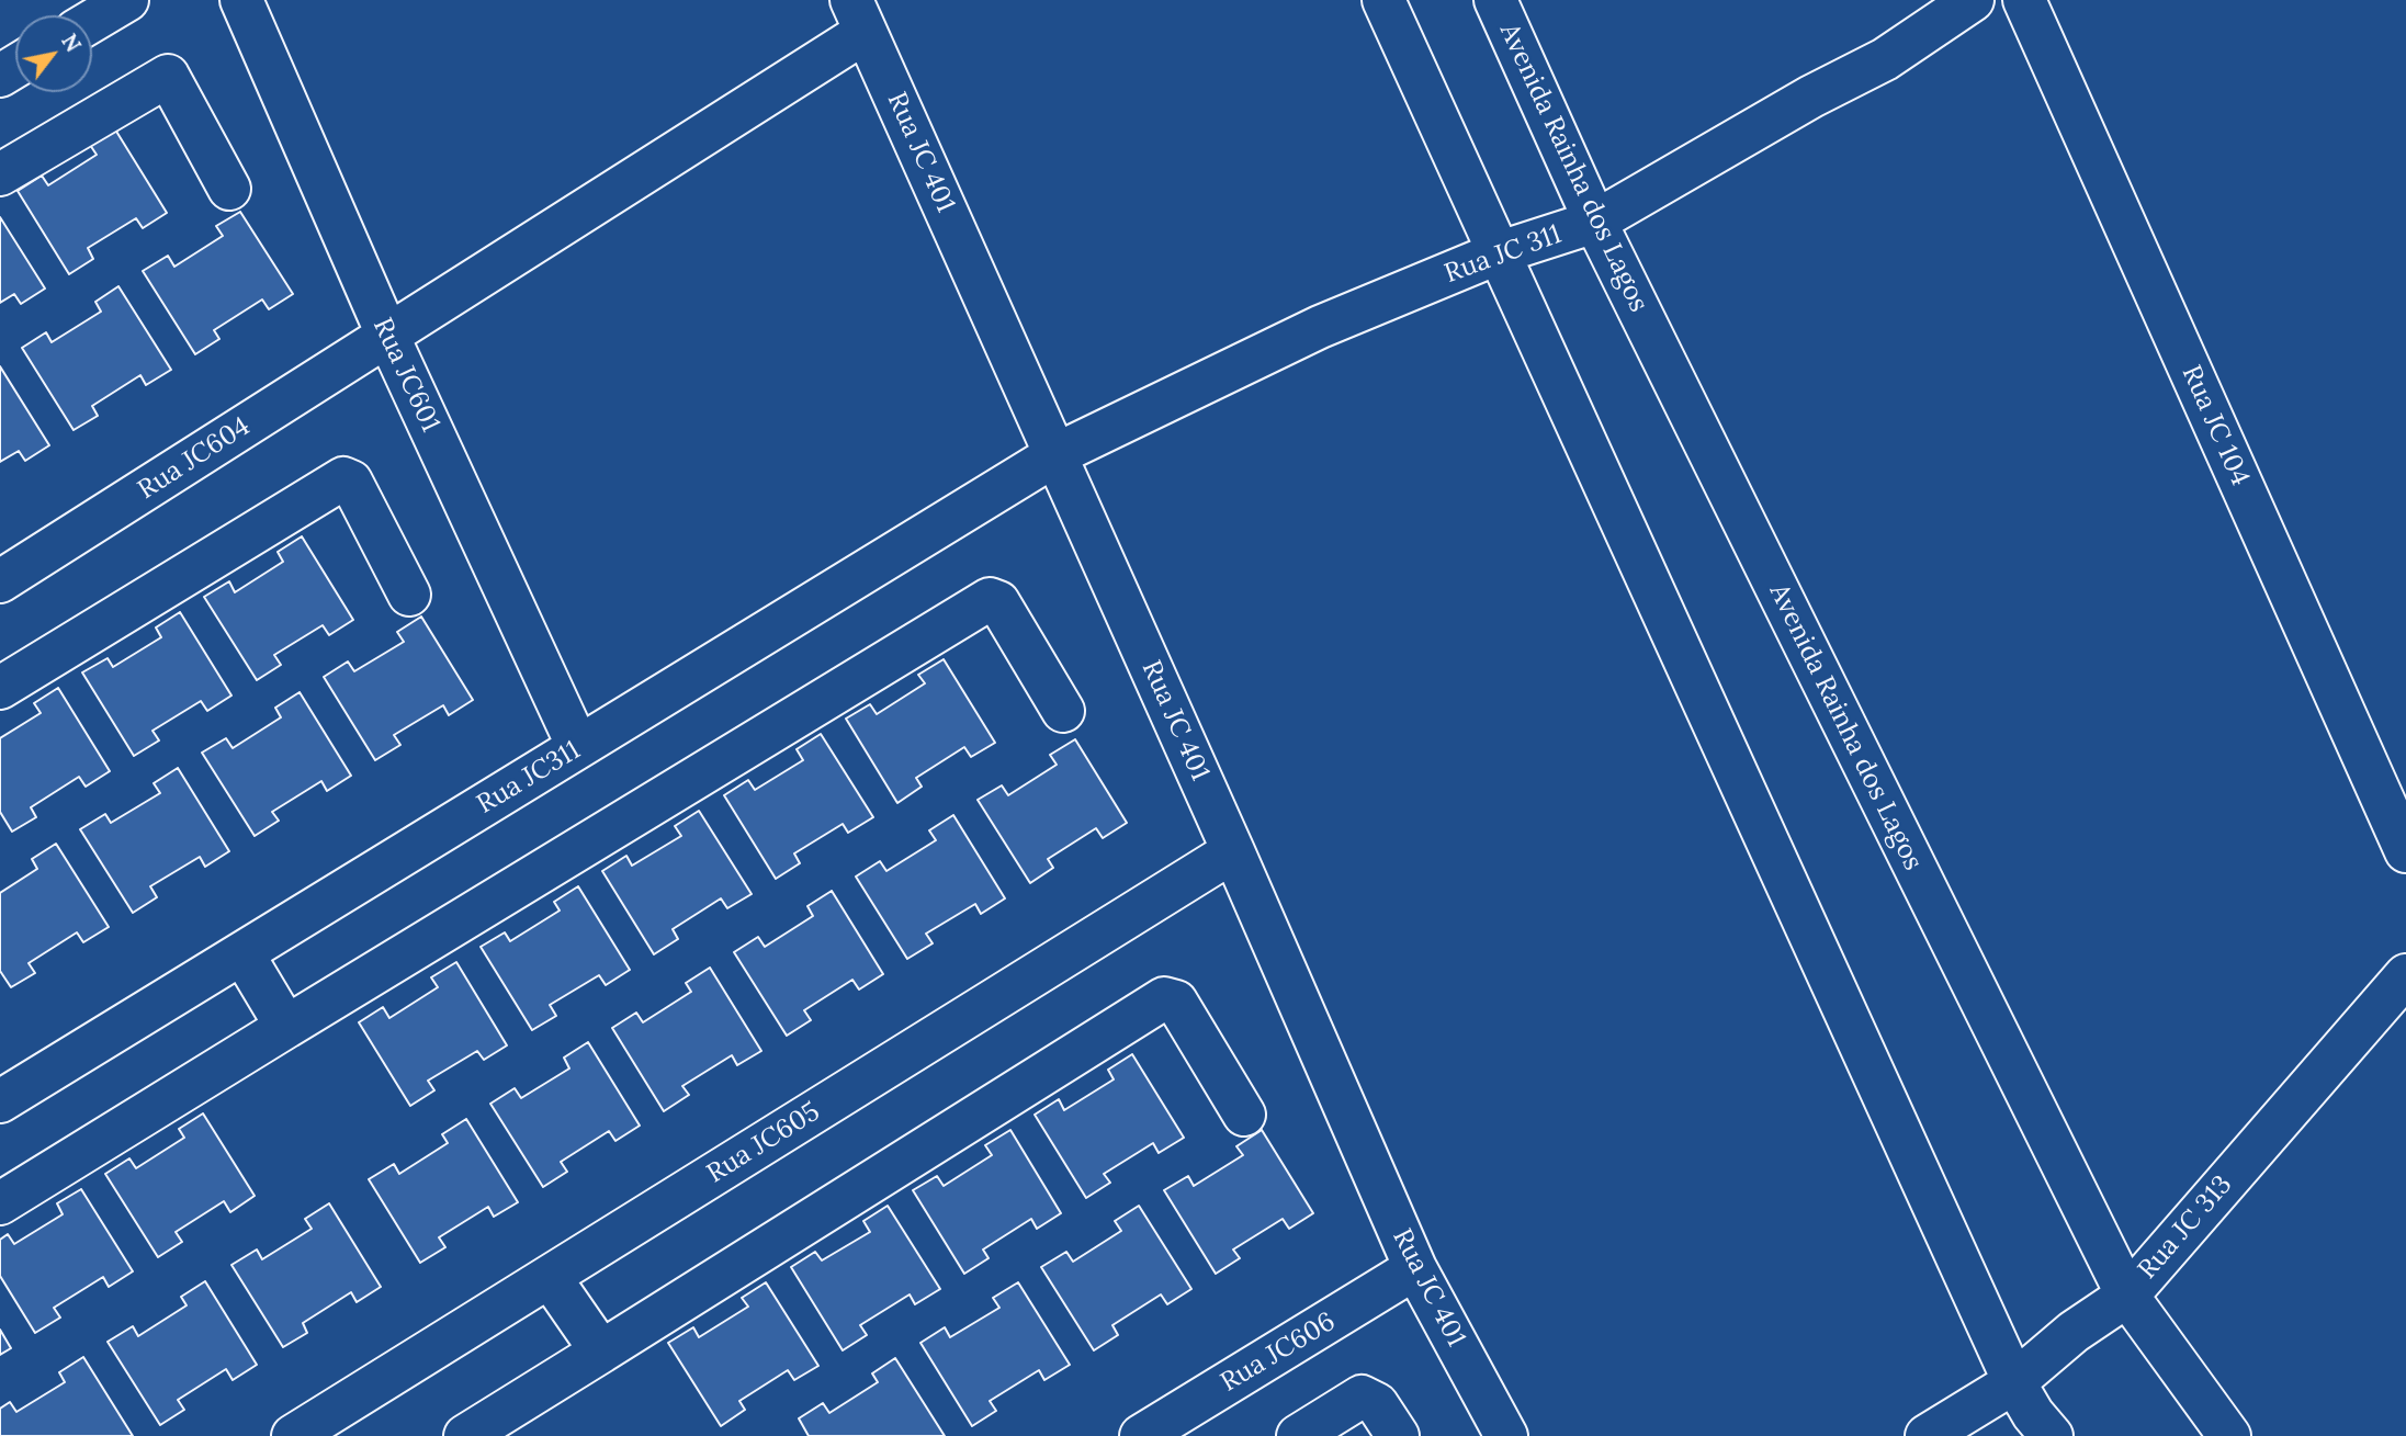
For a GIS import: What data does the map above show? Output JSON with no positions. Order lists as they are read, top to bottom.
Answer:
{
  "streets": {
    "street": [
      "Rua JC 401",
      "Avenida Rainha dos Lagos",
      "Rua JC 311",
      "Rua JC601",
      "Rua JC 104",
      "Rua JC604",
      "Rua JC311",
      "Rua JC605",
      "Rua JC 313",
      "Rua JC606"
    ]
  },
  "crossings": [
    ["Rua JC 401", "Rua JC 311"],
    ["Rua JC 401", "Rua JC604"],
    ["Rua JC 401", "Rua JC311"],
    ["Rua JC 401", "Rua JC605"],
    ["Rua JC 401", "Rua JC606"],
    ["Avenida Rainha dos Lagos", "Rua JC 311"],
    ["Avenida Rainha dos Lagos", "Rua JC 313"],
    ["Rua JC 311", "Rua JC311"],
    ["Rua JC601", "Rua JC604"],
    ["Rua JC601", "Rua JC311"]
  ],
  "north": "top right"
}
